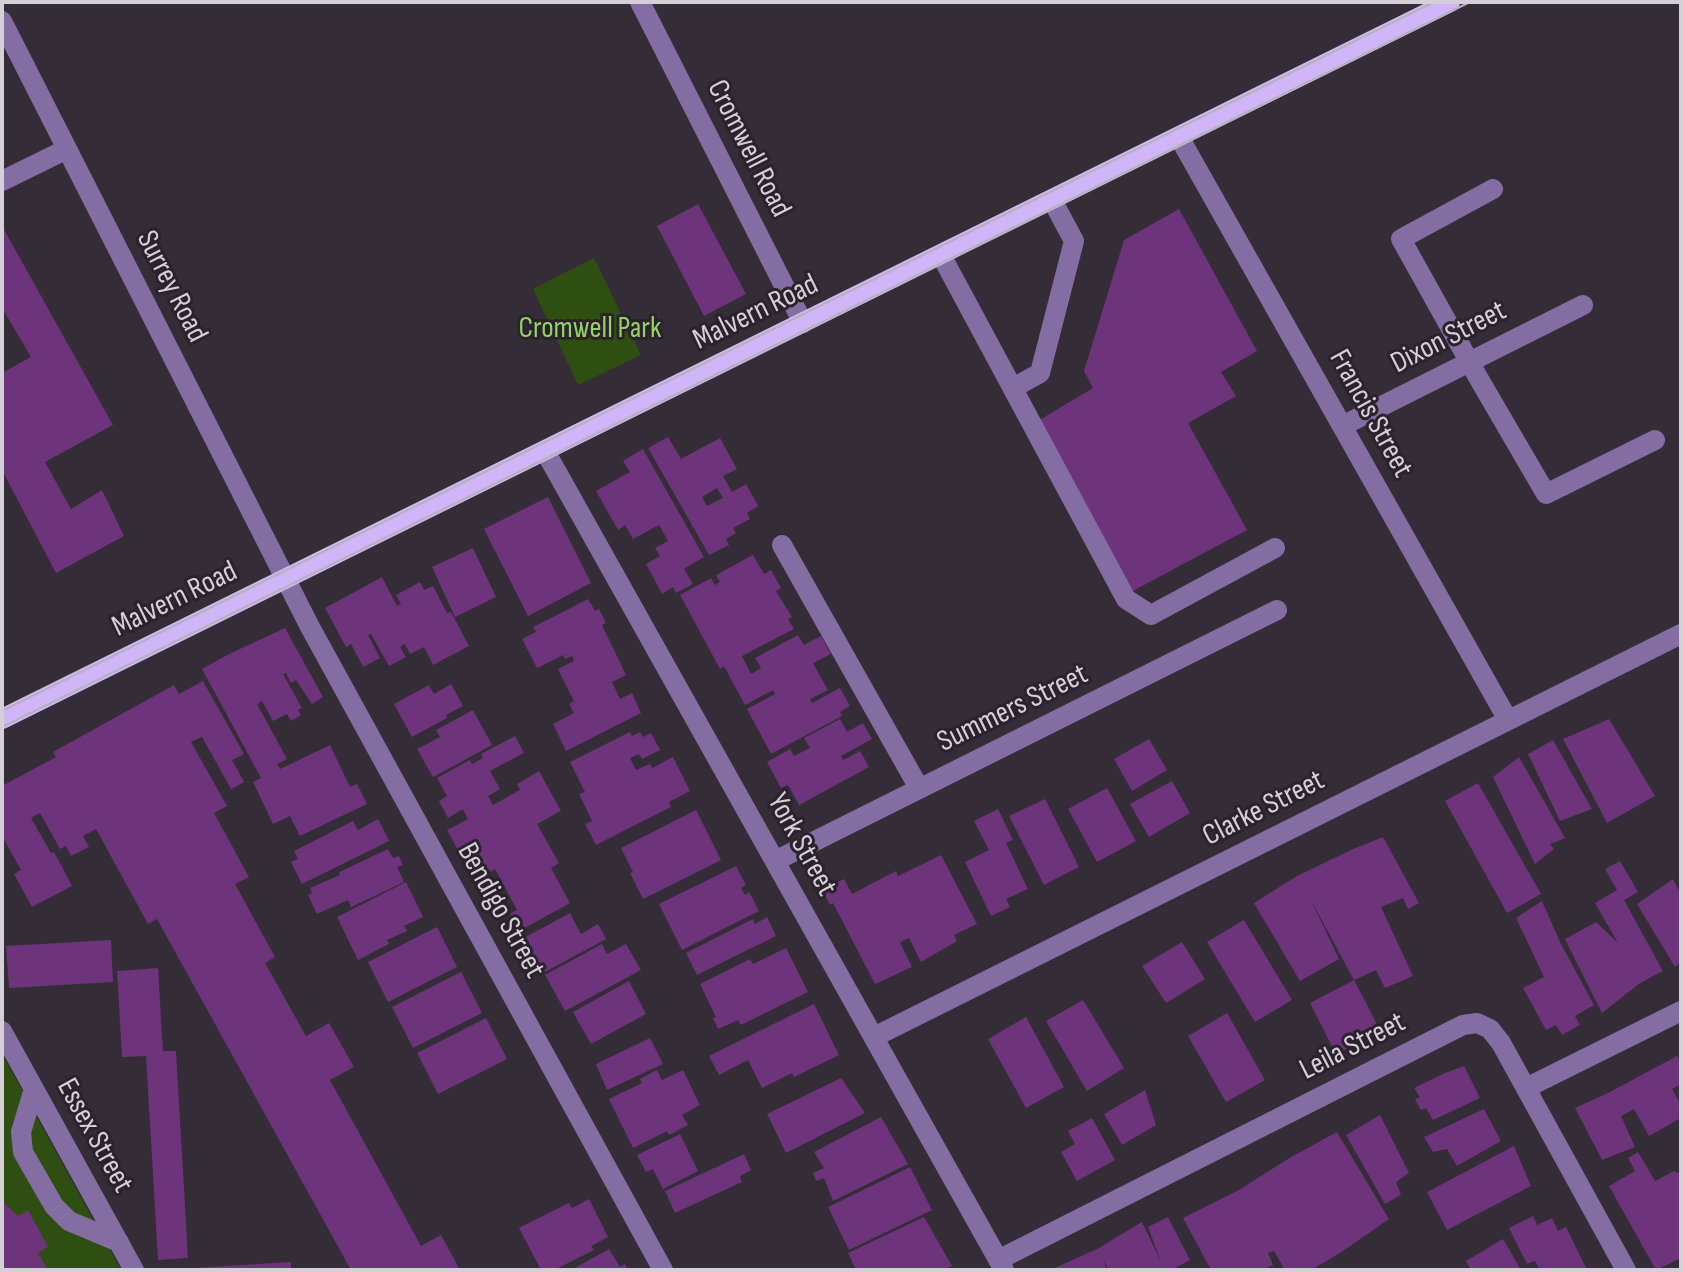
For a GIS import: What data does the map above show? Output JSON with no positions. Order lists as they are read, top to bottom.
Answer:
{
  "streets": {
    "main road": ["Malvern Road"],
    "street": [
      "Cromwell Road",
      "Surrey Road",
      "Dixon Street",
      "Francis Street",
      "Summers Street",
      "Clarke Street",
      "York Street",
      "Bendigo Street",
      "Leila Street",
      "Essex Street"
    ]
  },
  "crossings": [
    ["Cromwell Road", "Malvern Road"],
    ["Surrey Road", "Malvern Road"],
    ["Surrey Road", "Bendigo Street"],
    ["Malvern Road", "Francis Street"],
    ["Malvern Road", "York Street"],
    ["Malvern Road", "Bendigo Street"],
    ["Dixon Street", "Francis Street"],
    ["Francis Street", "Clarke Street"],
    ["Summers Street", "York Street"],
    ["Clarke Street", "York Street"],
    ["York Street", "Leila Street"]
  ],
  "parks": ["Cromwell Park"]
}
